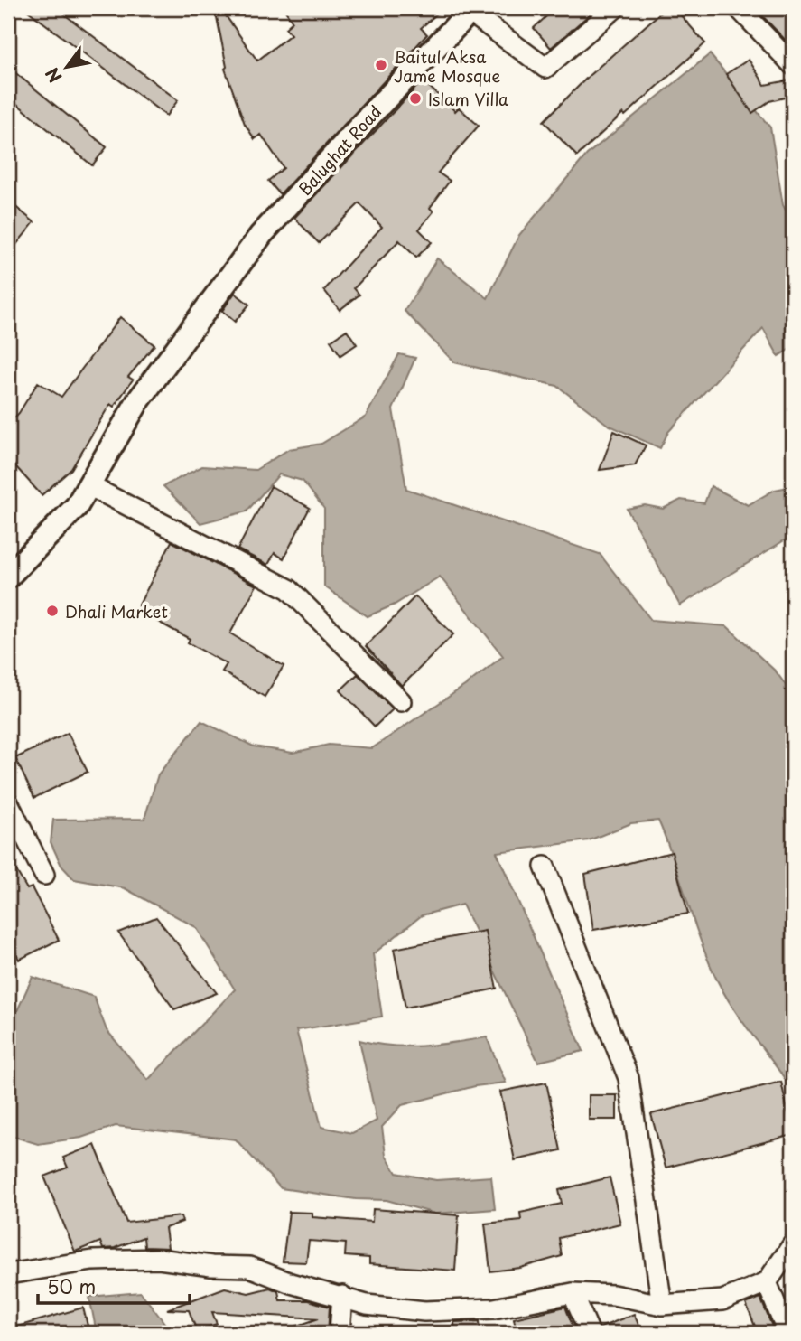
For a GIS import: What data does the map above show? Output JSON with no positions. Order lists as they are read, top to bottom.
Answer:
{
  "streets": {
    "street": ["Balughat Road"]
  },
  "places": ["Baitul Aksa Jame Mosque", "Islam Villa", "Dhali Market"],
  "scale_bar": "50 m",
  "north": "bottom left"
}
